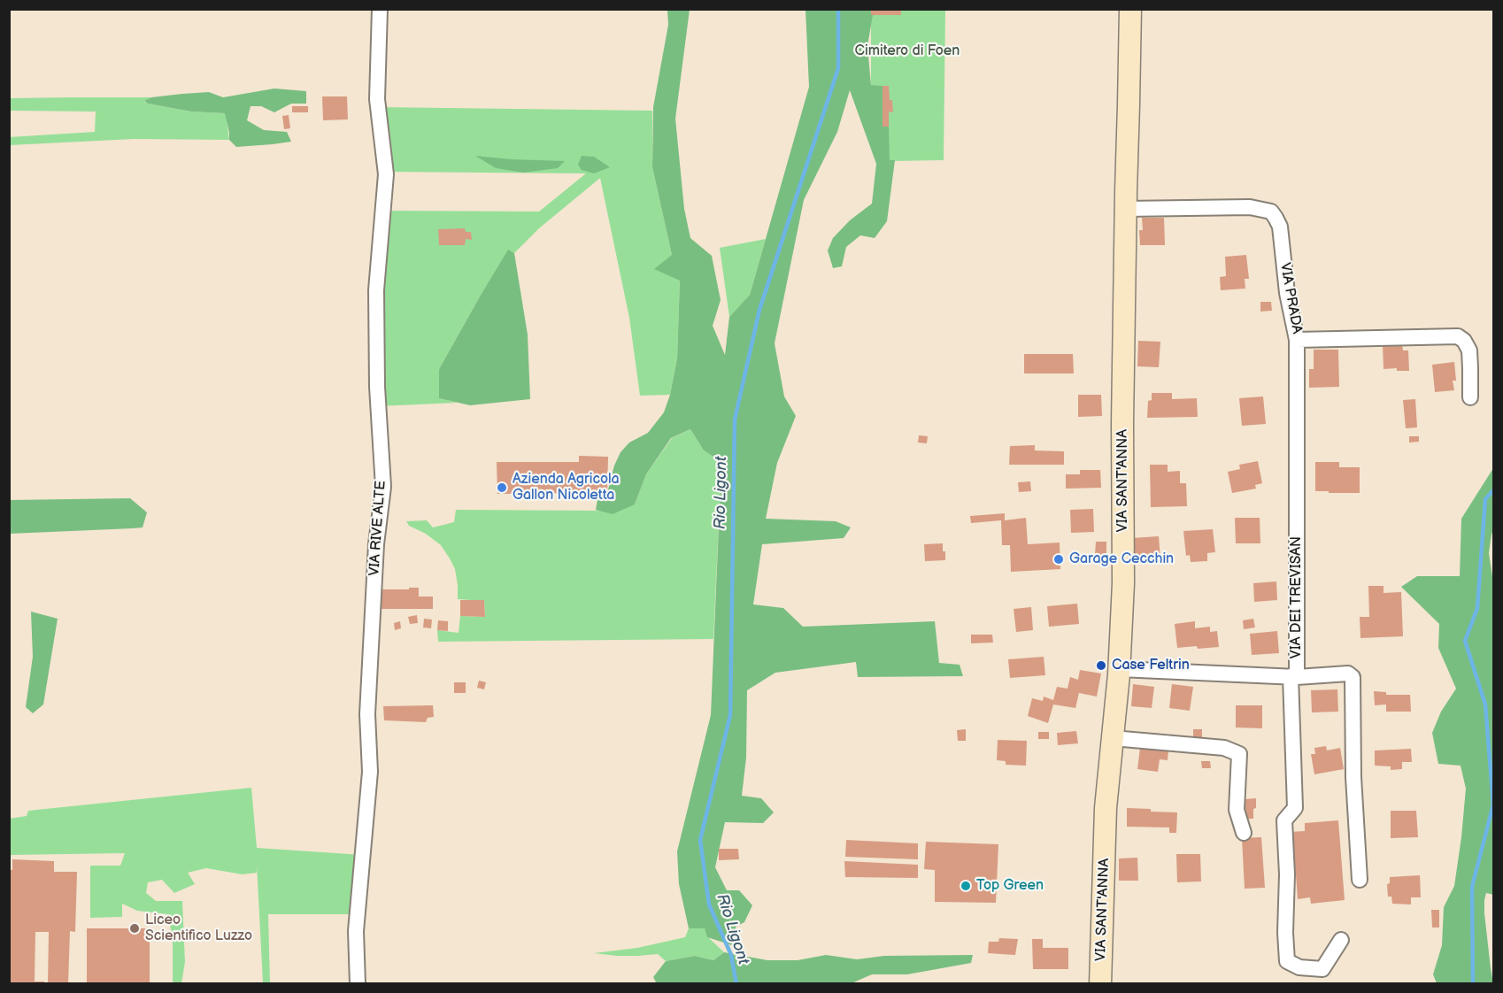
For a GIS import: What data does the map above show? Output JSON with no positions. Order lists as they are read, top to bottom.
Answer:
{
  "streets": {
    "main road": ["VIA SANT'ANNA"],
    "street": ["VIA PRADA", "VIA RIVE ALTE", "VIA DEI TREVISAN"]
  },
  "crossings": [
    ["VIA PRADA", "VIA SANT'ANNA"],
    ["VIA PRADA", "VIA DEI TREVISAN"],
    ["VIA SANT'ANNA", "VIA DEI TREVISAN"]
  ],
  "water": ["Rio Ligont"],
  "parks": ["Cimitero di Foen"],
  "places": [
    "Azienda Agricola Gallon Nicoletta",
    "Garage Cecchin",
    "Case Feltrin",
    "Top Green",
    "Liceo Scientifico Luzzo"
  ]
}
